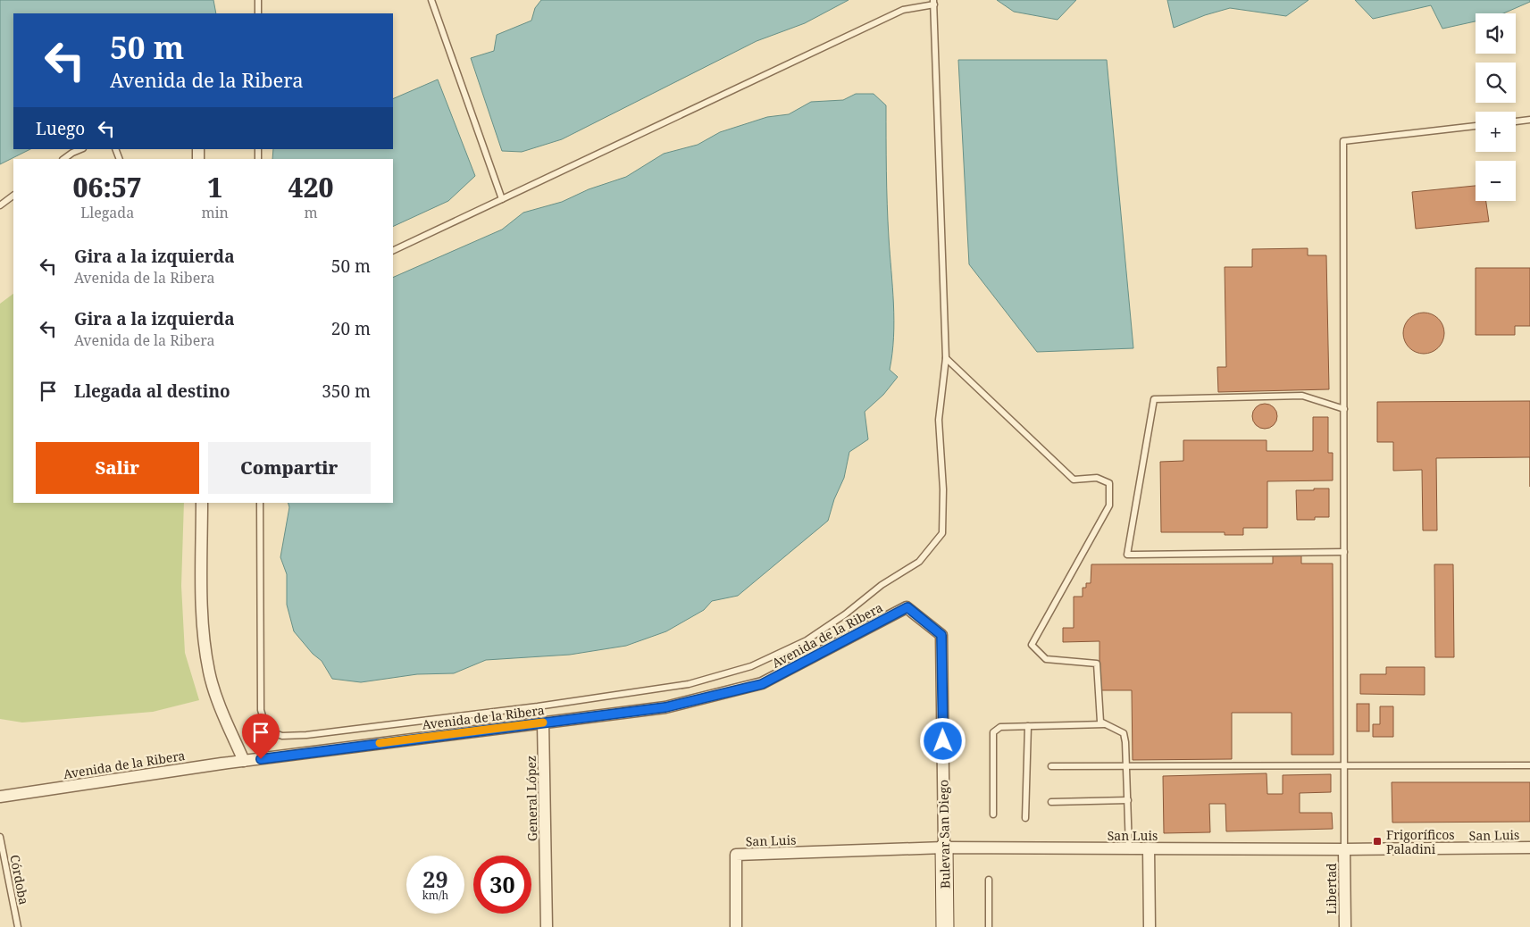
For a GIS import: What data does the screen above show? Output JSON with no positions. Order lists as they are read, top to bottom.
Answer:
{
  "streets": {
    "street": [
      "Avenida de la Ribera",
      "General López",
      "Bulevar San Diego",
      "San Luis",
      "Libertad"
    ],
    "lane": ["Córdoba"]
  },
  "crossings": [
    ["Avenida de la Ribera", "General López"],
    ["Avenida de la Ribera", "Bulevar San Diego"],
    ["Bulevar San Diego", "San Luis"],
    ["San Luis", "Libertad"]
  ],
  "places": {
    "transit": ["Frigoríficos Paladini"]
  },
  "page": {
    "map_buttons": ["+", "−"],
    "turn": ["50 m", "Avenida de la Ribera"],
    "then": "Luego",
    "eta": [
      "06:57",
      "Llegada",
      "1",
      "min",
      "420",
      "m"
    ],
    "list": [
      {
        "name": "Gira a la izquierda",
        "note": "Avenida de la Ribera",
        "value": "50 m"
      },
      {
        "name": "Gira a la izquierda",
        "note": "Avenida de la Ribera",
        "value": "20 m"
      },
      {
        "name": "Llegada al destino",
        "value": "350 m"
      }
    ],
    "buttons": ["Salir", "Compartir"],
    "speed": "29 km/h",
    "limit": "30"
  }
}
